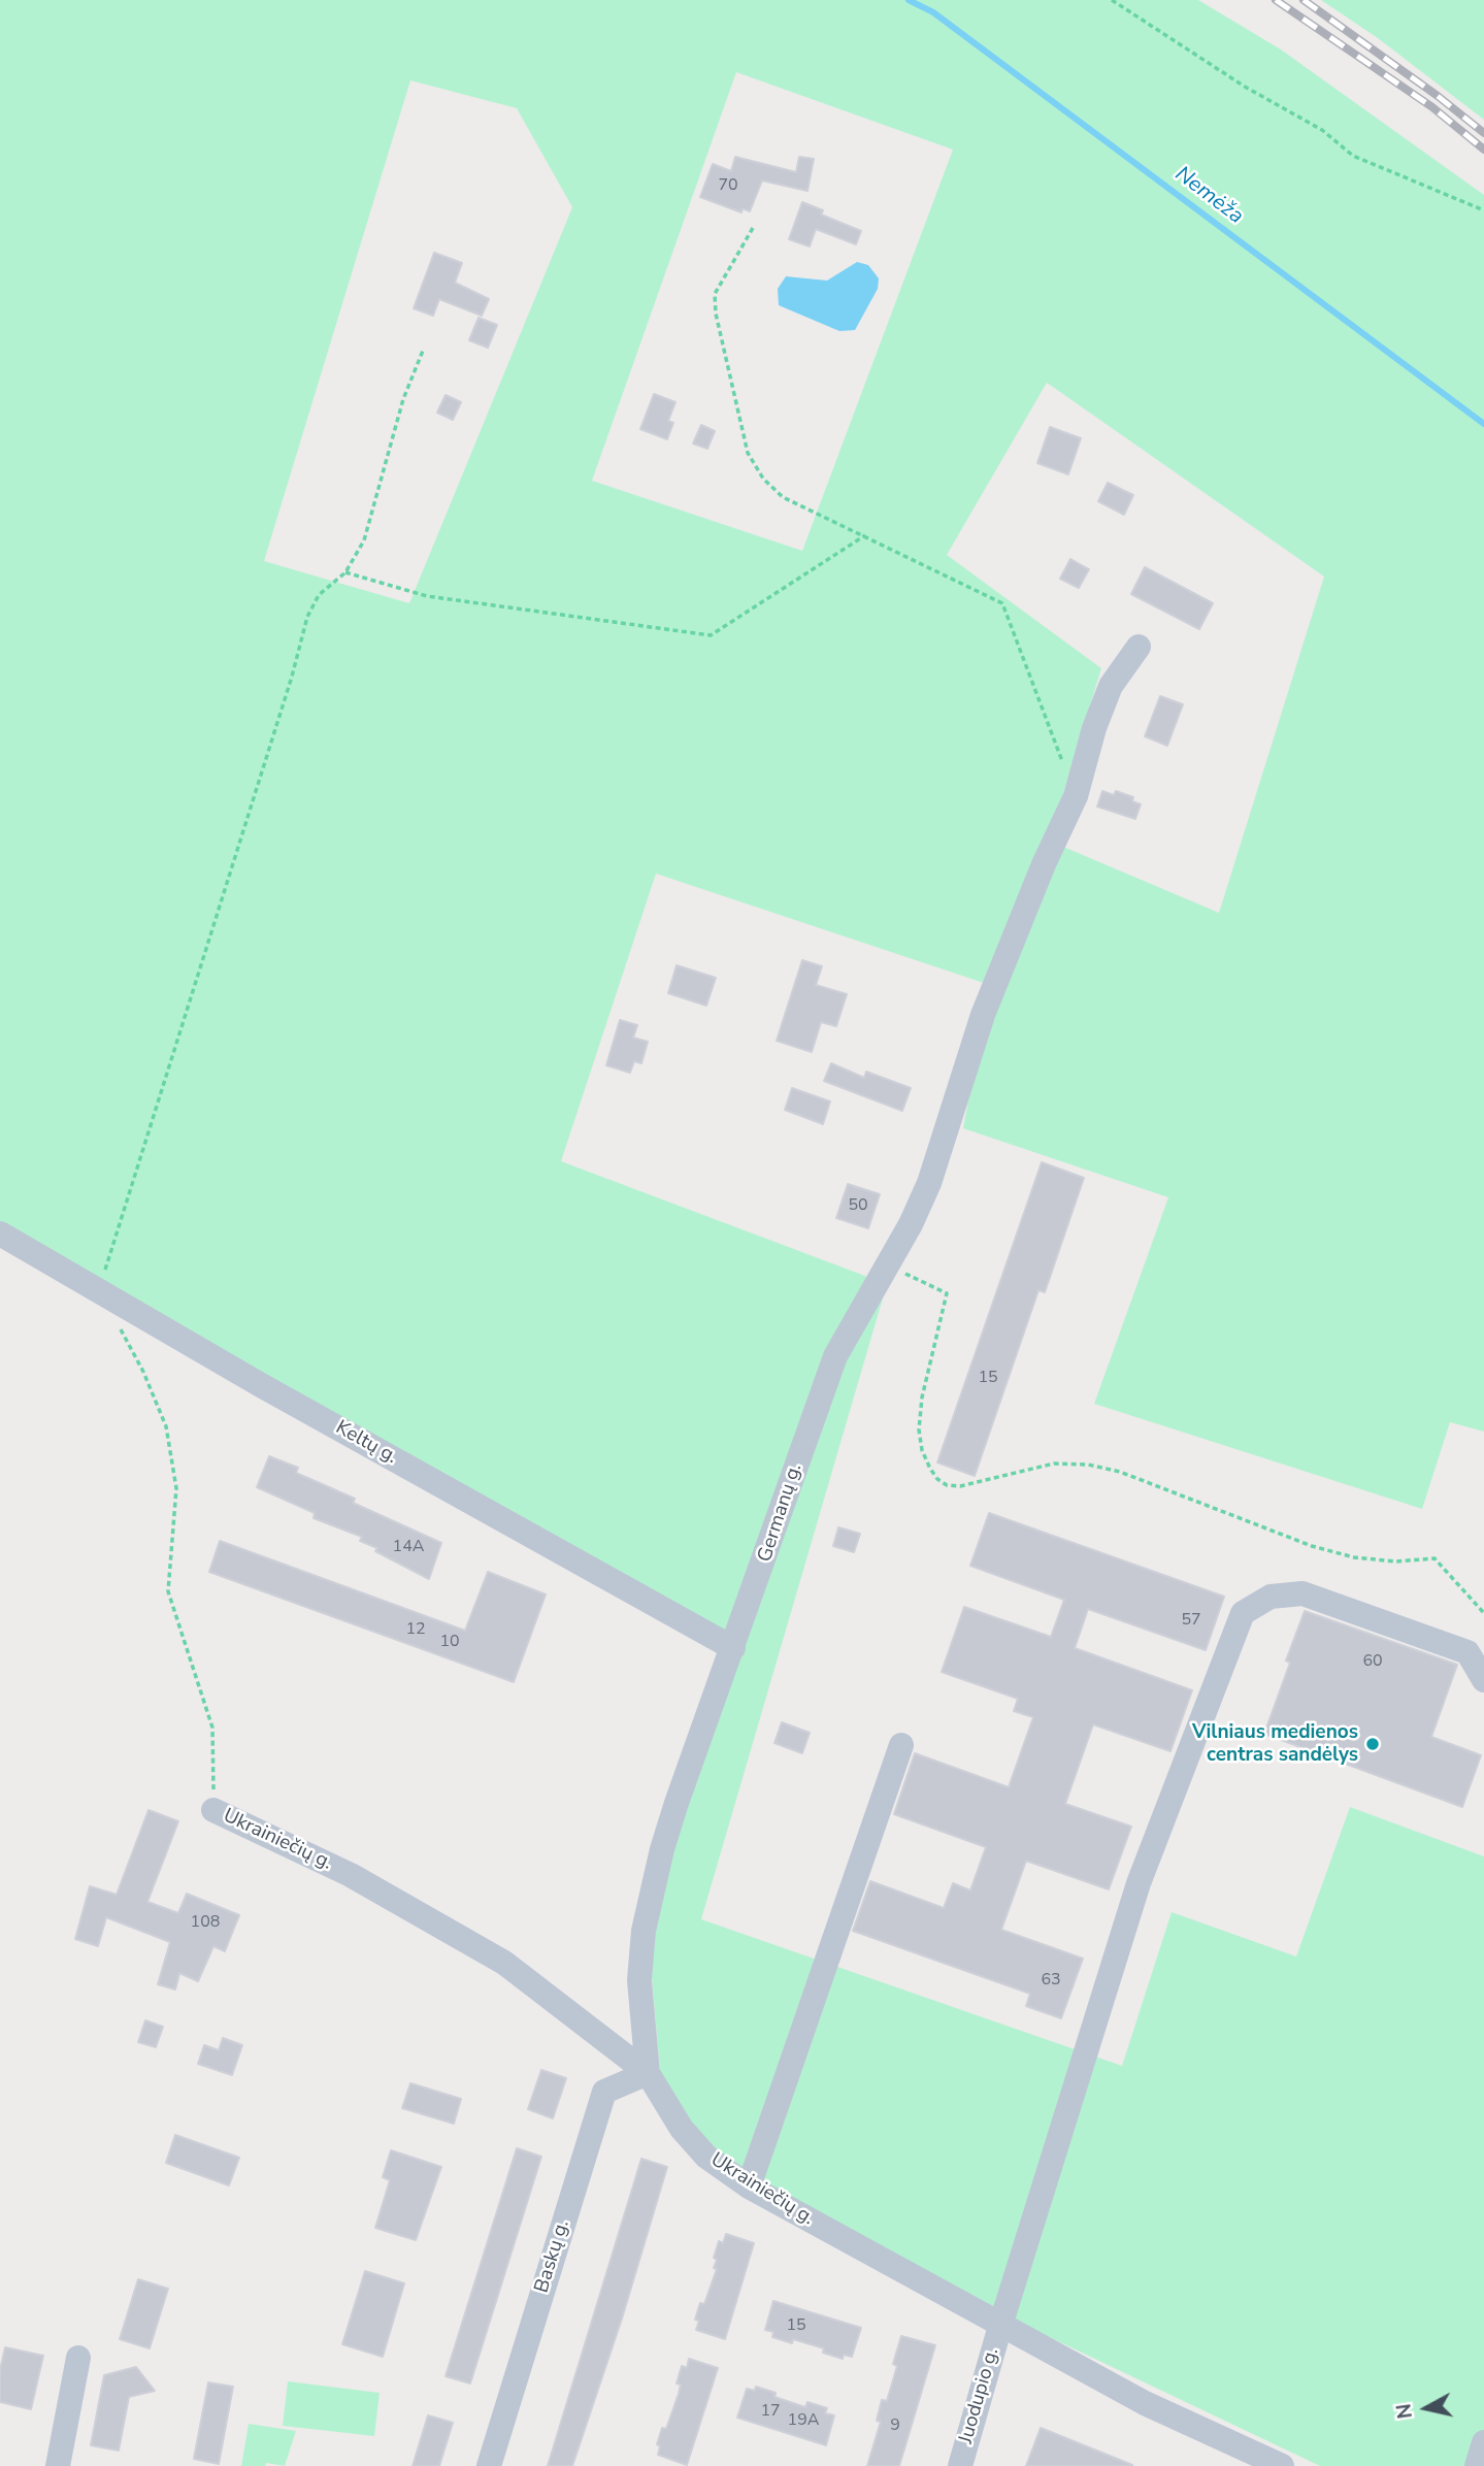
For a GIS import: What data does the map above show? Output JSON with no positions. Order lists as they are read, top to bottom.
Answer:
{
  "streets": {
    "street": [
      "Keltų g.",
      "Germanų g.",
      "Ukrainiečių g.",
      "Baskų g.",
      "Juodupio g."
    ]
  },
  "crossings": [
    ["Keltų g.", "Germanų g."],
    ["Germanų g.", "Ukrainiečių g."],
    ["Germanų g.", "Baskų g."],
    ["Ukrainiečių g.", "Baskų g."],
    ["Ukrainiečių g.", "Juodupio g."]
  ],
  "water": ["Nemėža"],
  "places": ["Vilniaus medienos centras sandėlys"],
  "house_numbers": [
    "70",
    "50",
    "15",
    "14A",
    "57",
    "12",
    "10",
    "60",
    "108",
    "63",
    "15",
    "17",
    "19A",
    "9"
  ],
  "north": "left"
}
